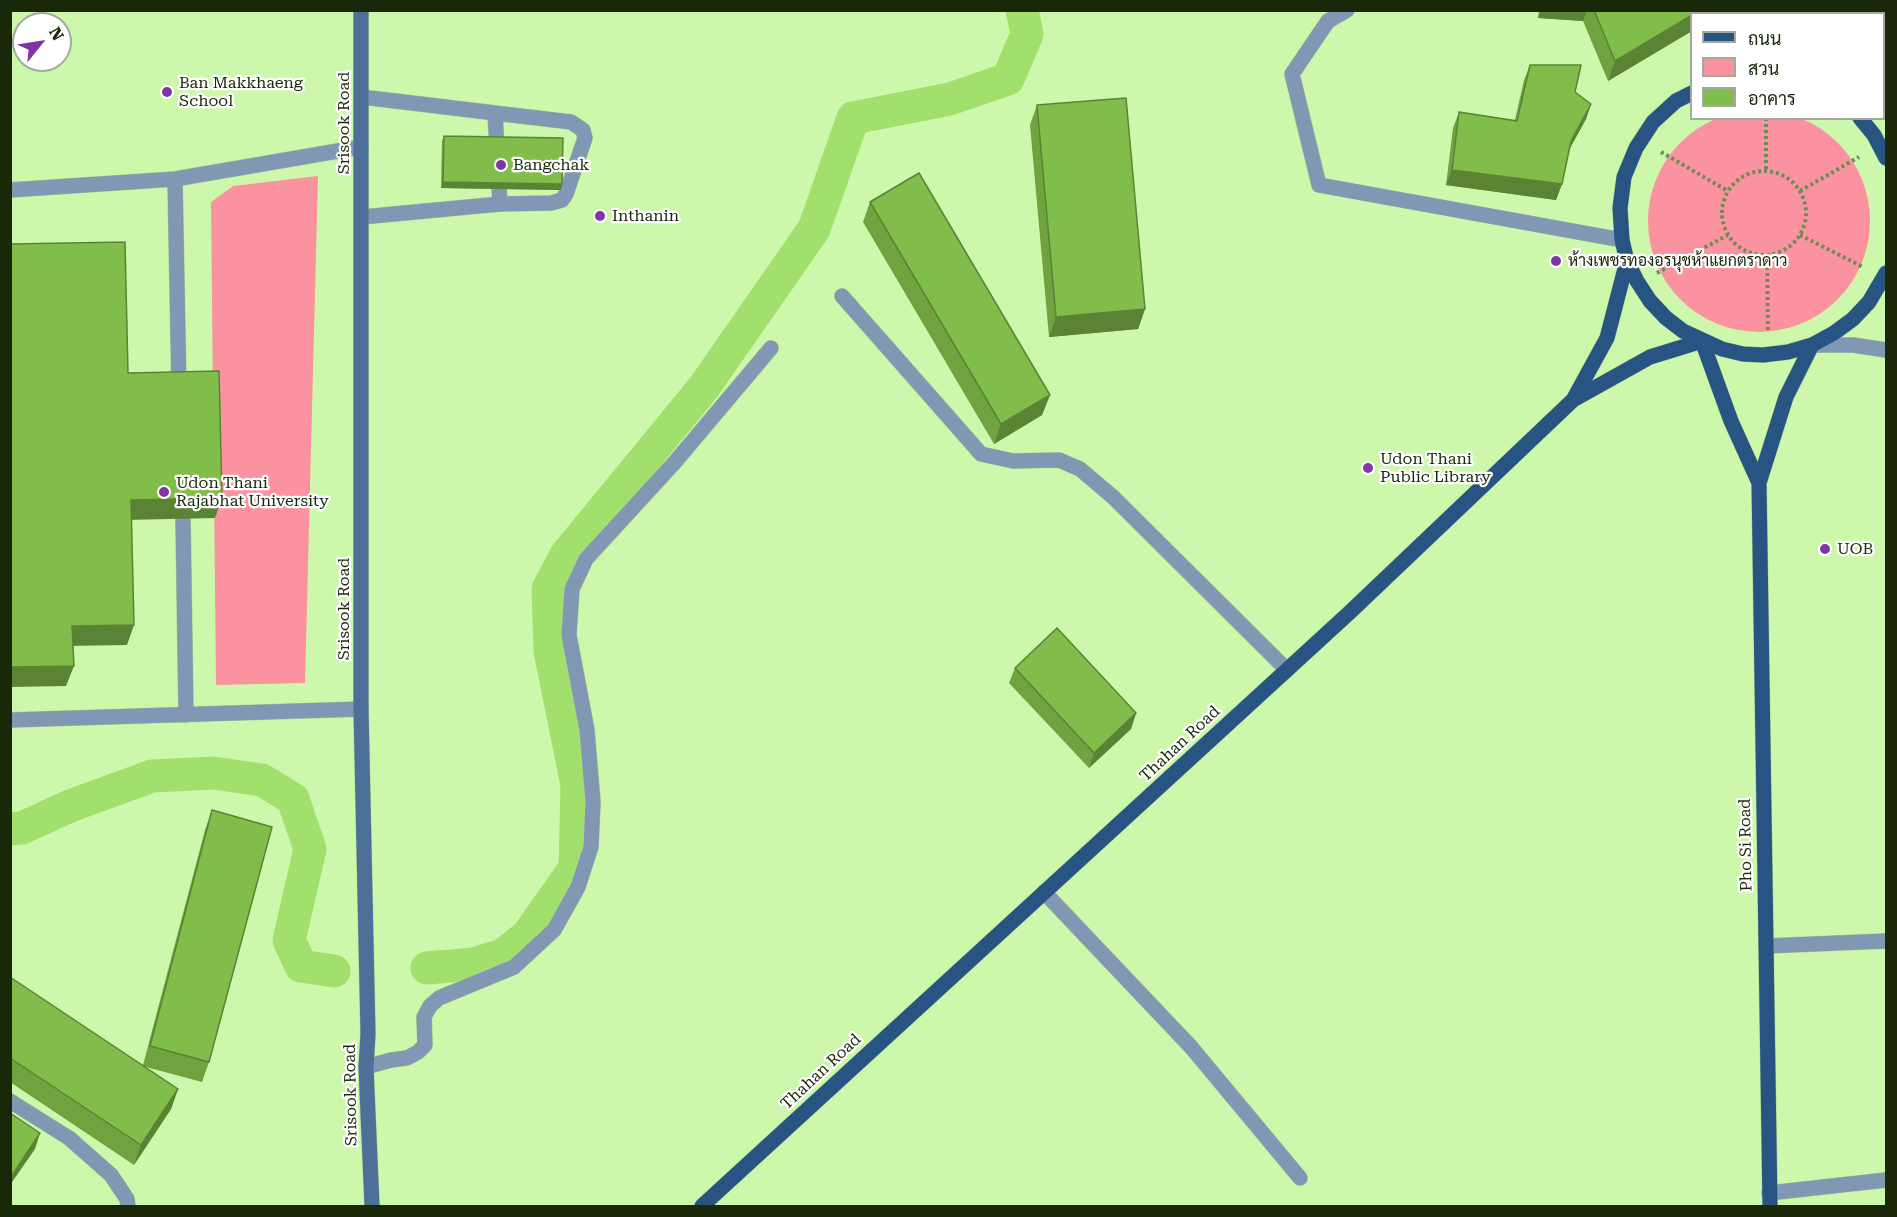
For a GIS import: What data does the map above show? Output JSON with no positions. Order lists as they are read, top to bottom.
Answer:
{
  "streets": {
    "main road": ["Srisook Road", "Thahan Road", "Pho Si Road"]
  },
  "crossings": [
    ["Thahan Road", "Pho Si Road"]
  ],
  "places": [
    "Ban Makkhaeng School",
    "Bangchak",
    "Inthanin",
    "ห้างเพชรทองอรนุชห้าแยกตราดาว",
    "Udon Thani Public Library",
    "Udon Thani Rajabhat University",
    "UOB"
  ],
  "legend": ["ถนน", "สวน", "อาคาร"],
  "north": "top right"
}
